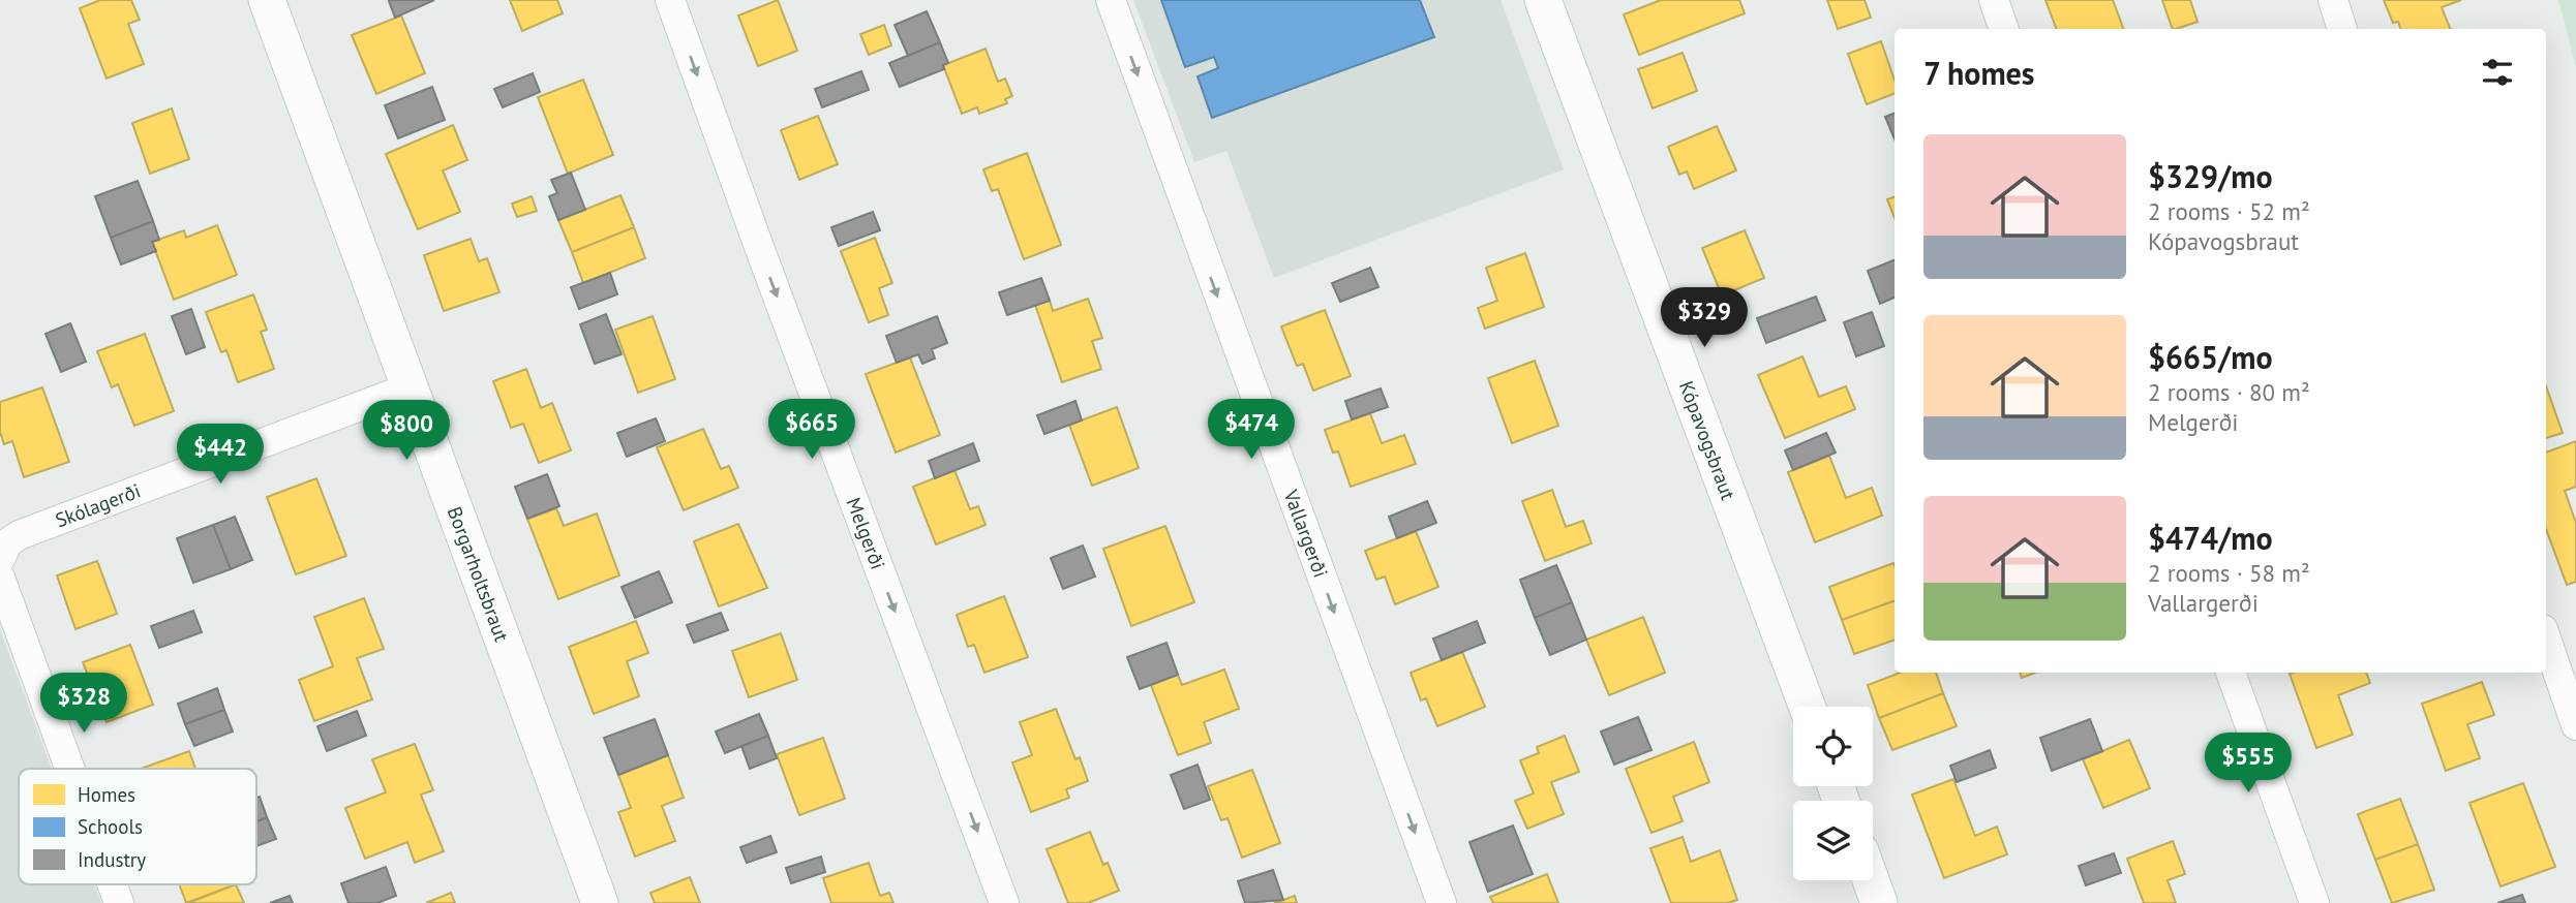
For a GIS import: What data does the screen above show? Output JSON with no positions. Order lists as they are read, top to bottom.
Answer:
{
  "streets": {
    "street": [
      "Kópavogsbraut",
      "Skólagerði",
      "Melgerði",
      "Vallargerði",
      "Borgarholtsbraut"
    ]
  },
  "crossings": [
    ["Skólagerði", "Borgarholtsbraut"]
  ],
  "one_way": ["Melgerði", "Vallargerði"],
  "legend": ["Homes", "Schools", "Industry"],
  "page": {
    "heading": "7 homes",
    "list": [
      {
        "name": "$329/mo",
        "note": "2 rooms · 52 m² · Kópavogsbraut"
      },
      {
        "name": "$665/mo",
        "note": "2 rooms · 80 m² · Melgerði"
      },
      {
        "name": "$474/mo",
        "note": "2 rooms · 58 m² · Vallargerði"
      }
    ],
    "price": [
      "$329",
      "$665",
      "$474",
      "$800",
      "$442",
      "$328",
      "$555"
    ]
  }
}
